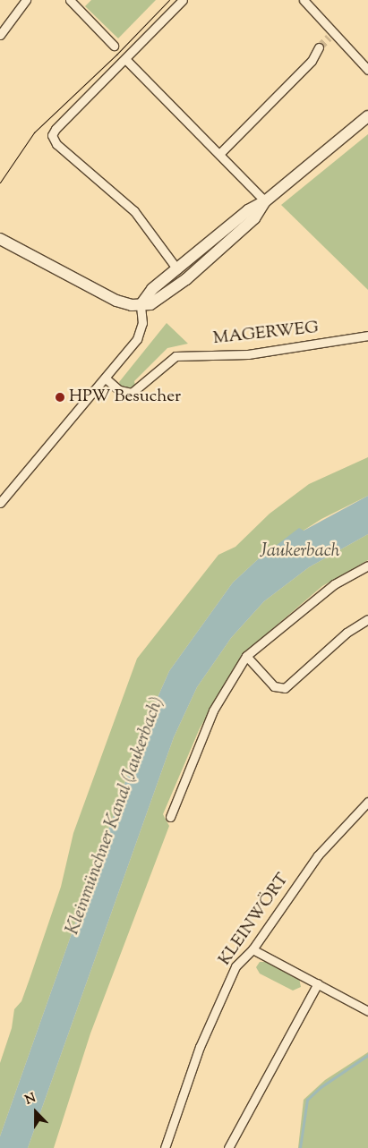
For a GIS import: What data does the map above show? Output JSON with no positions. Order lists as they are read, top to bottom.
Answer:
{
  "streets": {
    "street": ["MAGERWEG", "KLEINWÖRT"]
  },
  "water": ["Jaukerbach", "Kleinmünchner Kanal (Jaukerbach)"],
  "places": ["HPW Besucher"],
  "north": "top"
}
